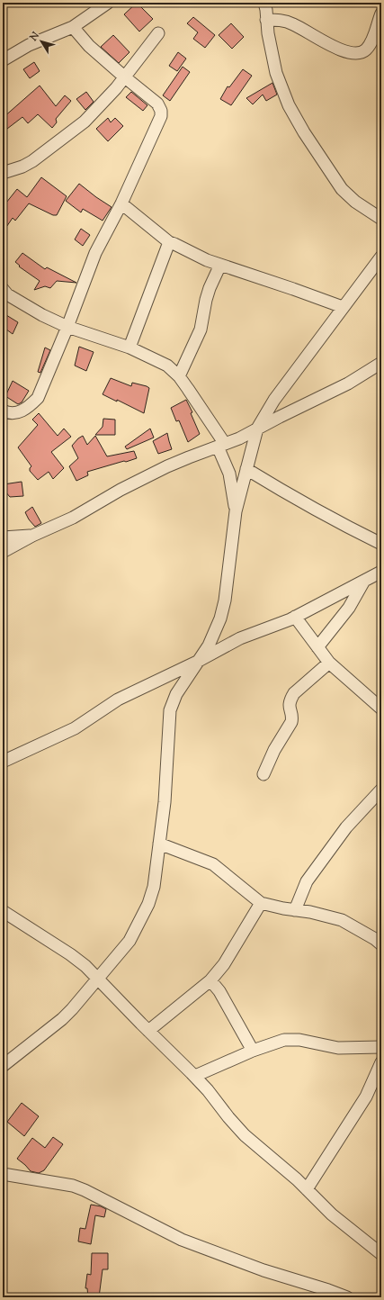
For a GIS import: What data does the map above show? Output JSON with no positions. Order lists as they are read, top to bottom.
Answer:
{
  "north": "top left"
}
